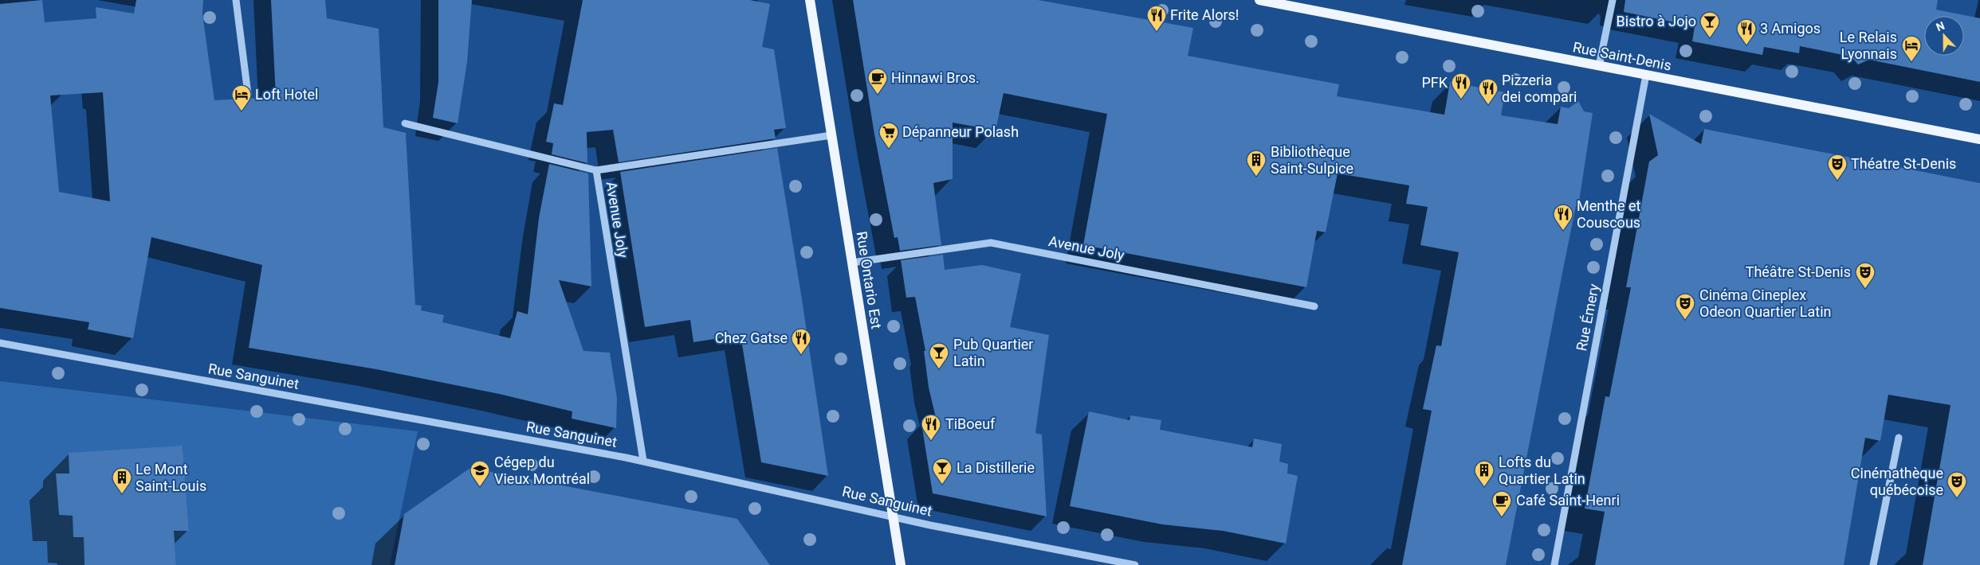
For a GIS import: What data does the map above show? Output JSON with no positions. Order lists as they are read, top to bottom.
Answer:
{
  "streets": {
    "main road": ["Rue Saint-Denis", "Rue Ontario Est"],
    "street": ["Avenue Joly", "Rue Émery", "Rue Sanguinet"]
  },
  "crossings": [
    ["Rue Saint-Denis", "Rue Émery"],
    ["Avenue Joly", "Rue Ontario Est"],
    ["Avenue Joly", "Rue Sanguinet"],
    ["Rue Ontario Est", "Rue Sanguinet"]
  ],
  "places": {
    "restaurant": [
      "Frite Alors!",
      "3 Amigos",
      "PFK",
      "Pizzeria dei compari",
      "Menthe et Couscous",
      "Chez Gatse",
      "TiBoeuf"
    ],
    "bar": ["Bistro à Jojo", "Pub Quartier Latin", "La Distillerie"],
    "hotel": ["Le Relais Lyonnais", "Loft Hotel"],
    "cafe": ["Hinnawi Bros.", "Café Saint-Henri"],
    "supermarket": ["Dépanneur Polash"],
    "building": ["Bibliothèque Saint-Sulpice", "Lofts du Quartier Latin", "Le Mont Saint-Louis"],
    "theatre": [
      "Théatre St-Denis",
      "Théâtre St-Denis",
      "Cinéma Cineplex Odeon Quartier Latin",
      "Cinémathèque québécoise"
    ],
    "school or university": ["Cégep du Vieux Montréal"]
  },
  "north": "top"
}
